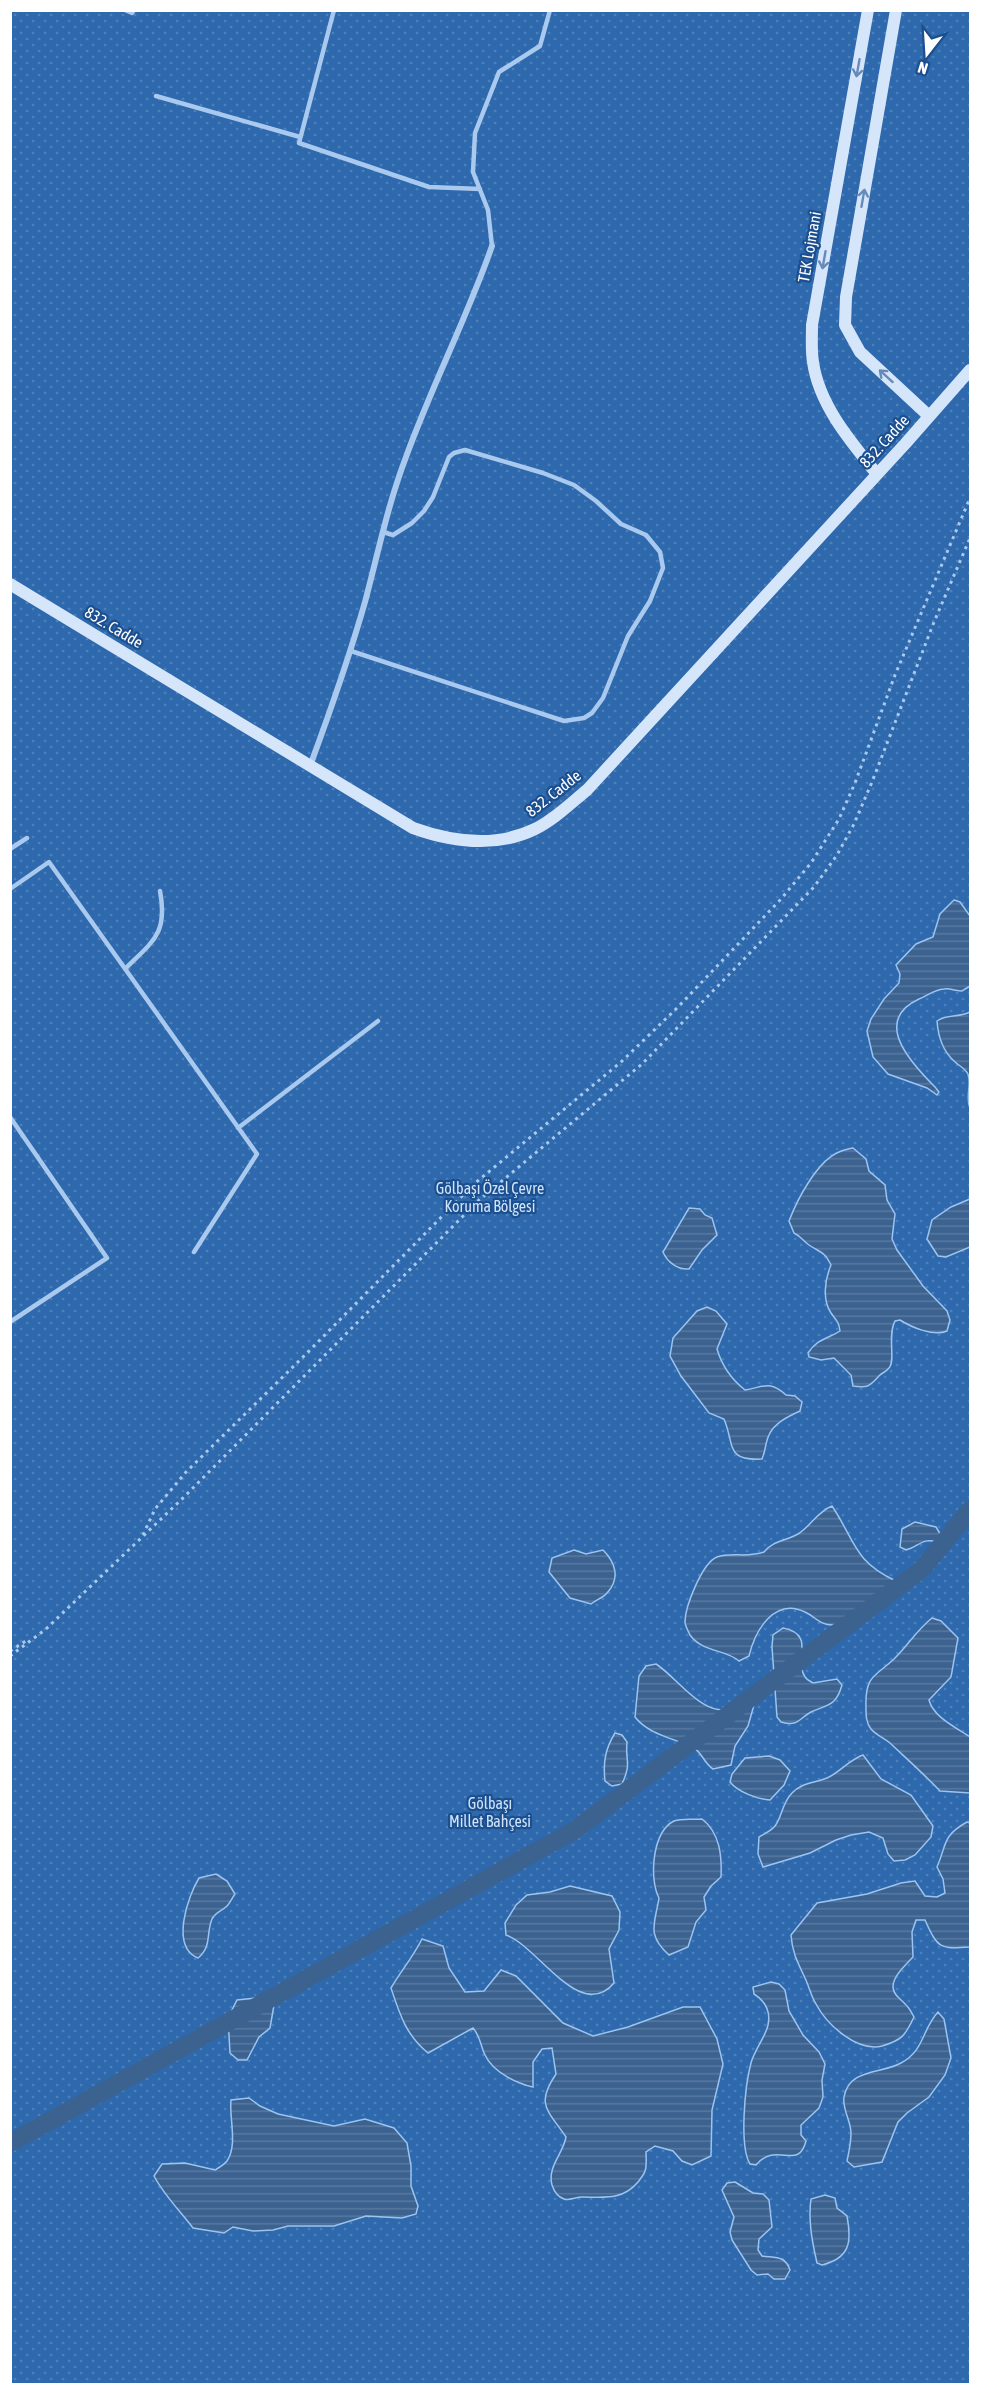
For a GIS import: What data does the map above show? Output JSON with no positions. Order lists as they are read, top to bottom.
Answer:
{
  "streets": {
    "street": ["TEK Lojmani", "832. Cadde"]
  },
  "crossings": [
    ["TEK Lojmani", "832. Cadde"]
  ],
  "parks": ["Gölbaşı Özel Çevre Koruma Bölgesi", "Gölbaşı Millet Bahçesi"],
  "north": "bottom"
}
